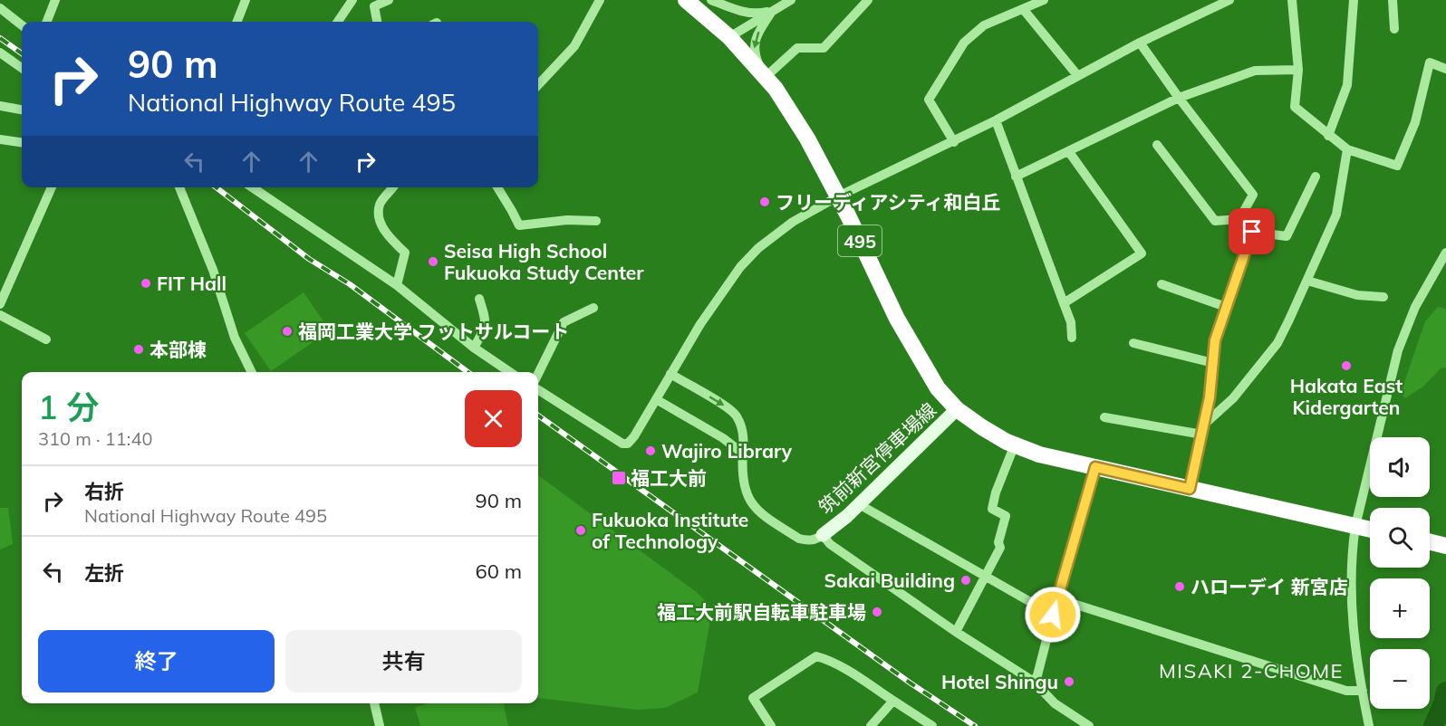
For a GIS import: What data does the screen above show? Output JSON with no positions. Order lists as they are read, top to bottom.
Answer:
{
  "streets": {
    "highway": ["495"],
    "main road": ["筑前新宮停車場線"]
  },
  "crossings": [
    ["495", "筑前新宮停車場線"]
  ],
  "districts": ["MISAKI 2-CHOME"],
  "places": {
    "other": [
      "フリーディアシティ和白丘",
      "Seisa High School Fukuoka Study Center",
      "FIT Hall",
      "福岡工業大学 フットサルコート",
      "本部棟",
      "Hakata East Kidergarten",
      "Wajiro Library",
      "Fukuoka Institute of Technology",
      "Sakai Building",
      "ハローデイ 新宮店",
      "福工大前駅自転車駐車場",
      "Hotel Shingu"
    ],
    "transit": ["福工大前"]
  },
  "page": {
    "turn": ["90 m", "National Highway Route 495"],
    "heading": ["1 分", "310 m · 11:40"],
    "map_buttons": ["+", "−"],
    "list": [
      {
        "name": "右折",
        "note": "National Highway Route 495",
        "value": "90 m"
      },
      {
        "name": "左折",
        "value": "60 m"
      }
    ],
    "buttons": ["終了", "共有"]
  }
}
